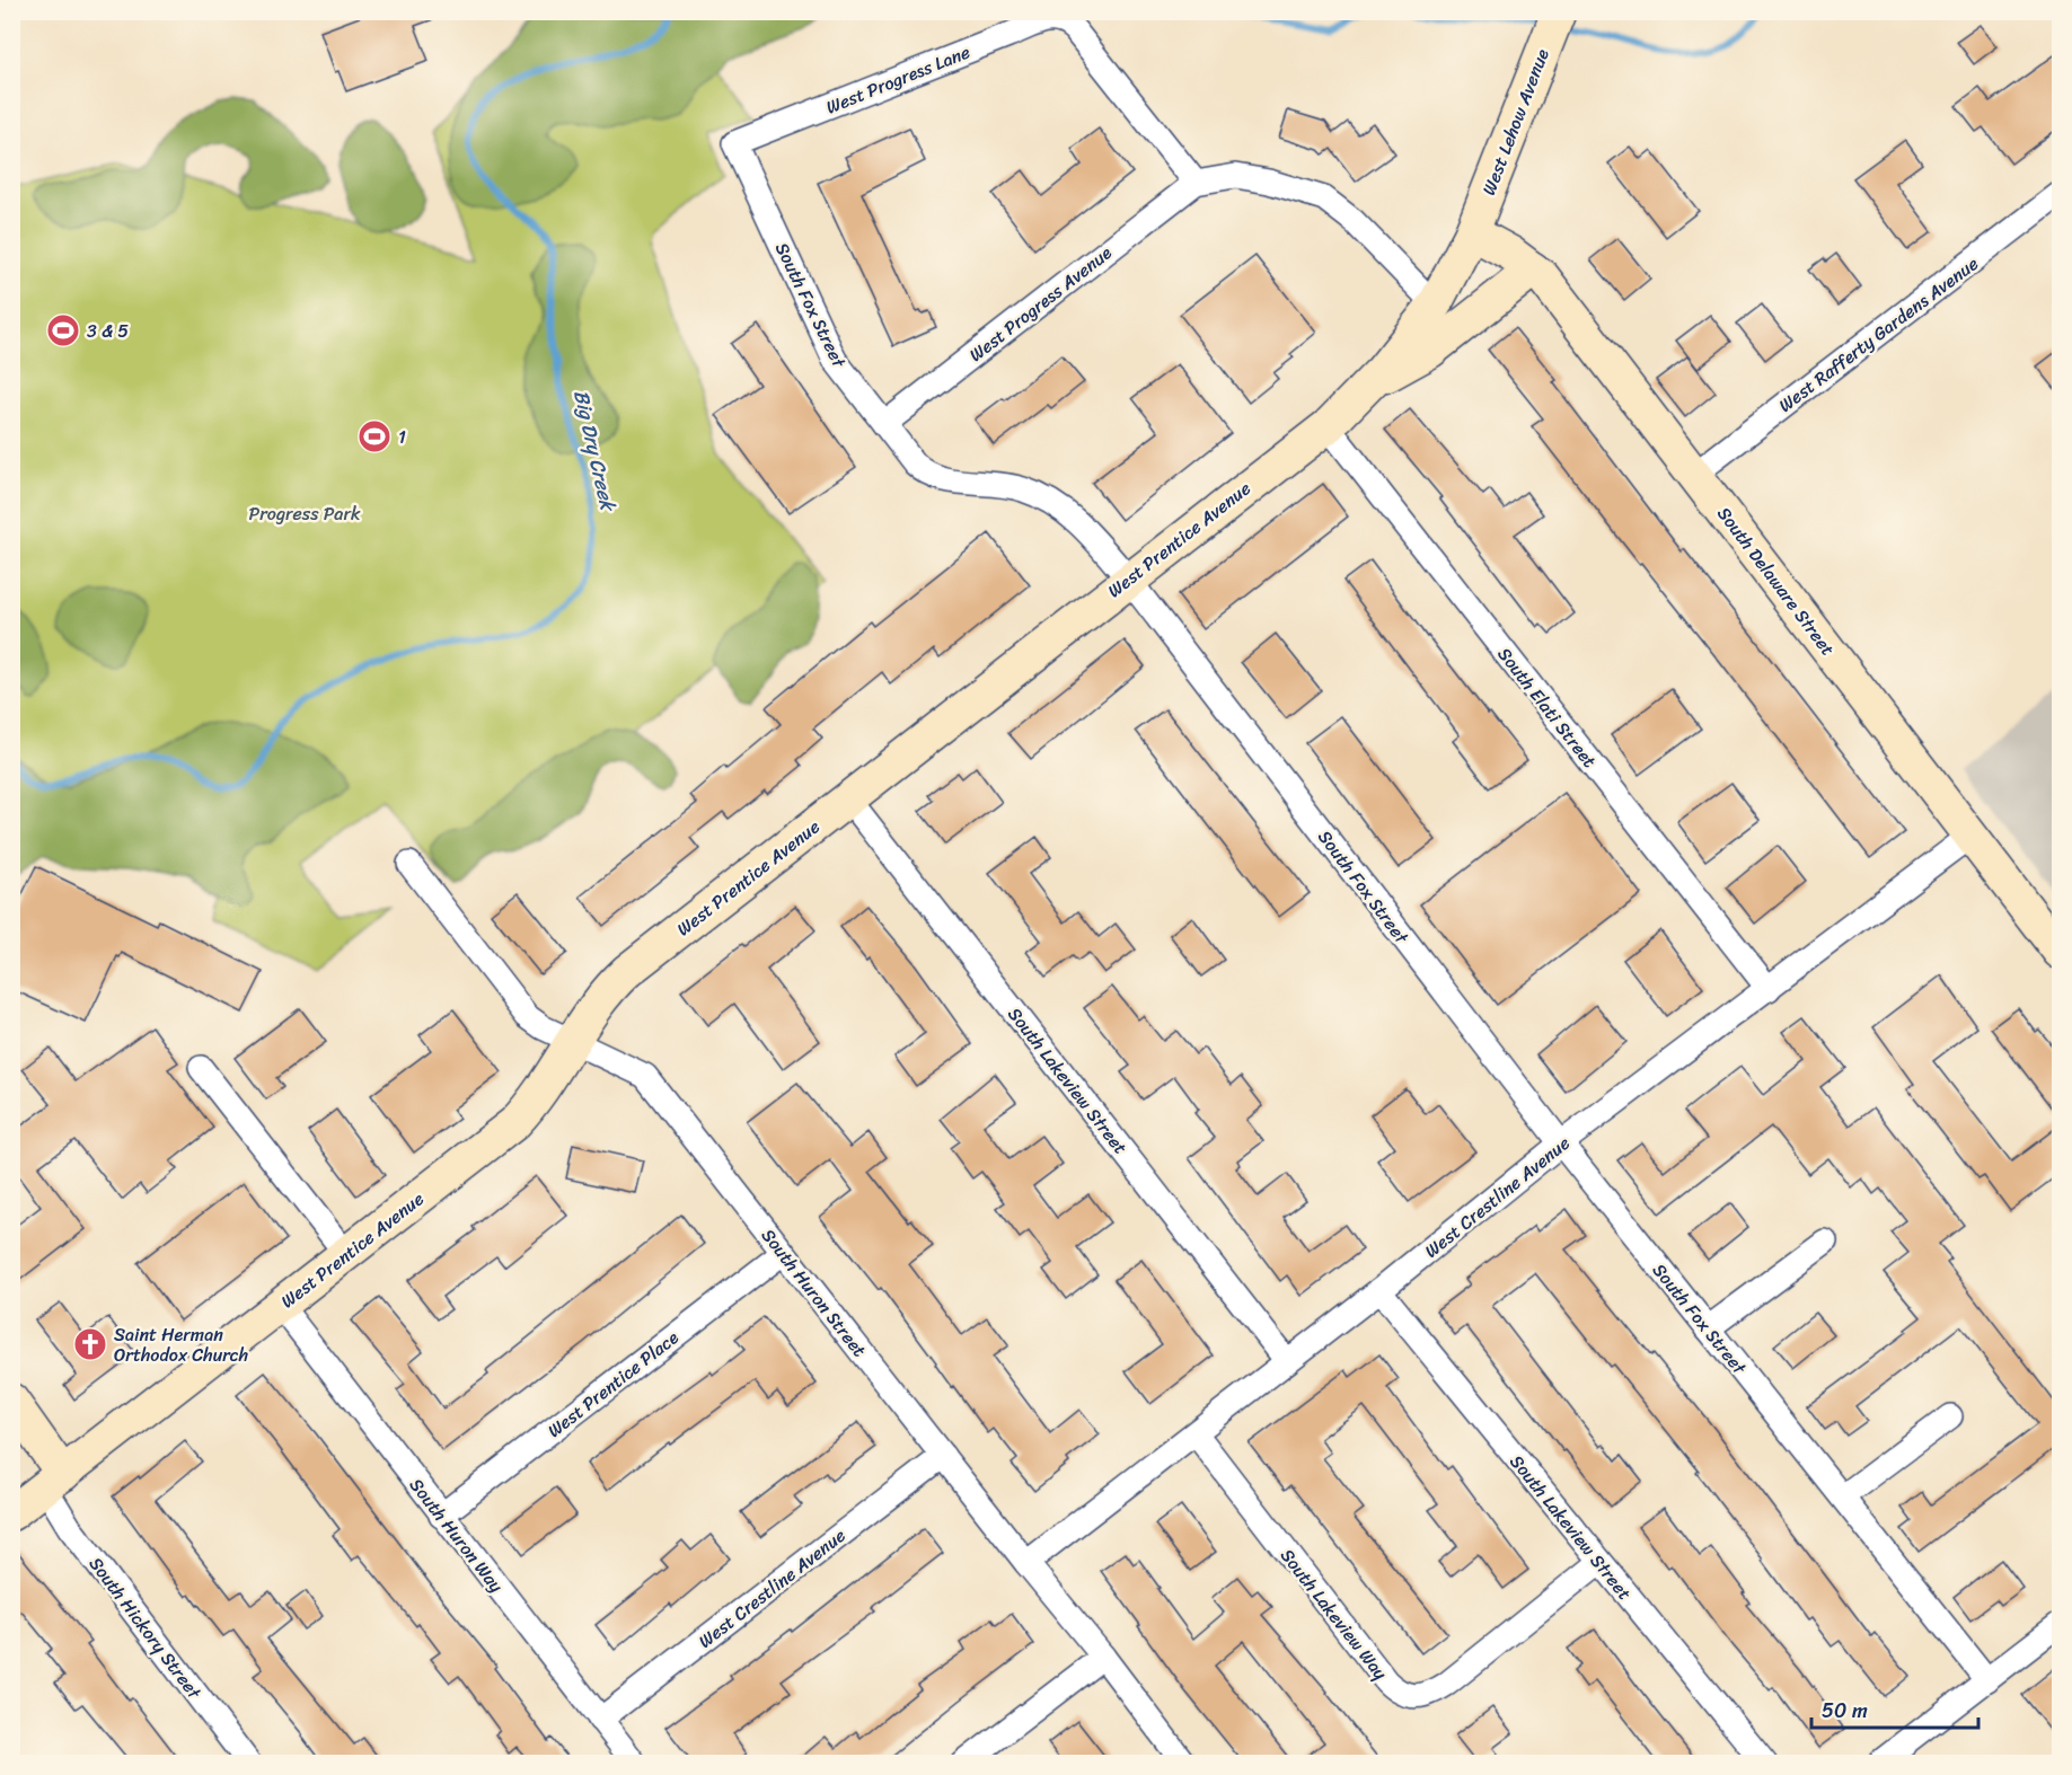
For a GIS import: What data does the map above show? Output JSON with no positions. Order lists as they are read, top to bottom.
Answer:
{
  "streets": {
    "street": [
      "West Progress Lane",
      "West Lehow Avenue",
      "West Progress Avenue",
      "South Fox Street",
      "West Rafferty Gardens Avenue",
      "West Prentice Avenue",
      "South Delaware Street",
      "South Elati Street",
      "South Lakeview Street",
      "West Crestline Avenue",
      "South Huron Street",
      "West Prentice Place",
      "South Huron Way",
      "South Lakeview Way",
      "South Hickory Street"
    ]
  },
  "crossings": [
    ["West Progress Lane", "West Progress Avenue"],
    ["West Progress Lane", "South Fox Street"],
    ["West Lehow Avenue", "West Prentice Avenue"],
    ["West Lehow Avenue", "South Delaware Street"],
    ["West Progress Avenue", "South Fox Street"],
    ["South Fox Street", "West Prentice Avenue"],
    ["South Fox Street", "West Crestline Avenue"],
    ["West Rafferty Gardens Avenue", "South Delaware Street"],
    ["West Prentice Avenue", "South Delaware Street"],
    ["West Prentice Avenue", "South Elati Street"],
    ["West Prentice Avenue", "South Lakeview Street"],
    ["West Prentice Avenue", "South Huron Street"],
    ["West Prentice Avenue", "South Huron Way"],
    ["West Prentice Avenue", "South Hickory Street"],
    ["South Delaware Street", "West Crestline Avenue"],
    ["South Elati Street", "West Crestline Avenue"],
    ["South Lakeview Street", "West Crestline Avenue"],
    ["South Lakeview Street", "South Lakeview Way"],
    ["West Crestline Avenue", "South Huron Street"],
    ["West Crestline Avenue", "South Huron Way"],
    ["West Crestline Avenue", "South Lakeview Way"],
    ["South Huron Street", "West Prentice Place"],
    ["West Prentice Place", "South Huron Way"]
  ],
  "water": ["Big Dry Creek"],
  "parks": ["Progress Park"],
  "places": {
    "sports": ["3 & 5", "1"],
    "church": ["Saint Herman Orthodox Church"]
  },
  "scale_bar": "50 m"
}
